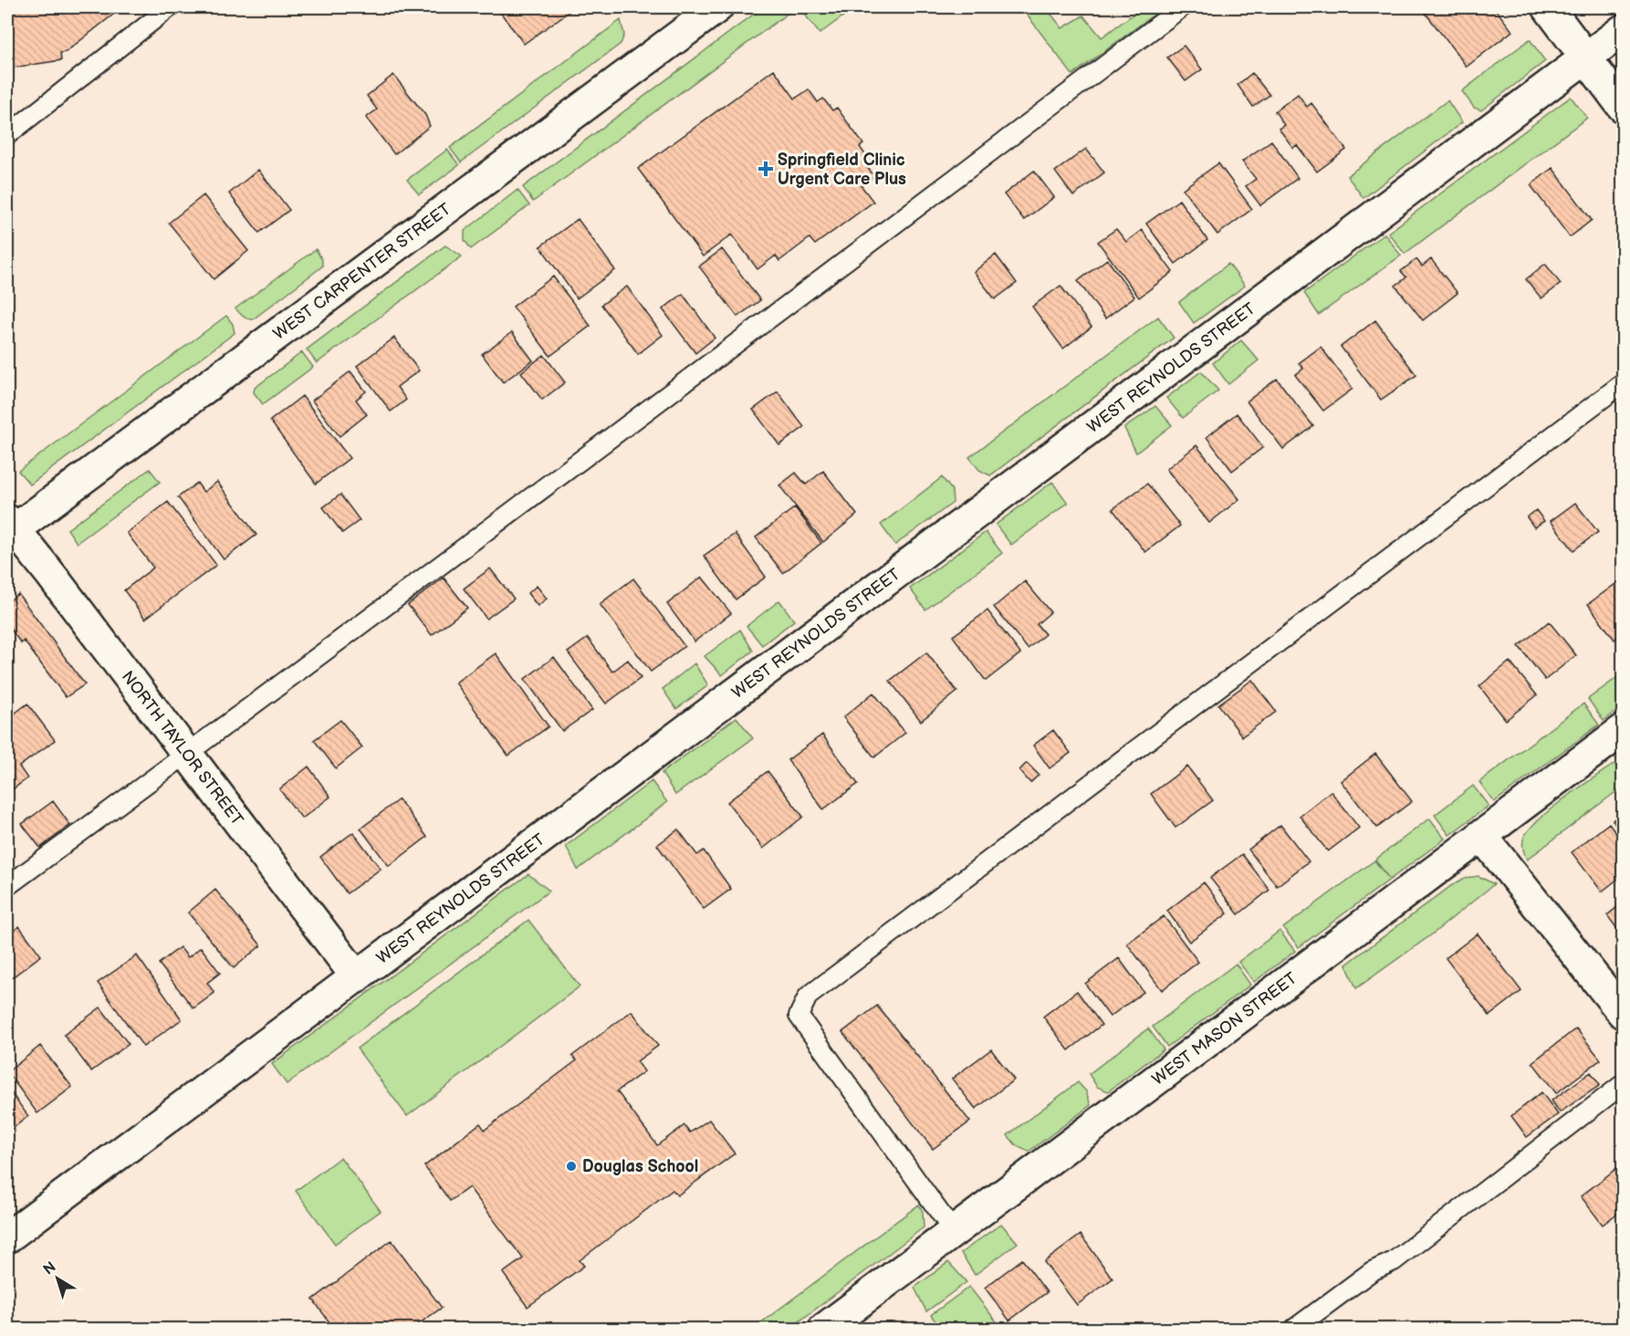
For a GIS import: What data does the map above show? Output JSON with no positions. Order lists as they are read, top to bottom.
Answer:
{
  "streets": {
    "street": [
      "WEST CARPENTER STREET",
      "WEST REYNOLDS STREET",
      "NORTH TAYLOR STREET",
      "WEST MASON STREET"
    ]
  },
  "crossings": [
    ["WEST CARPENTER STREET", "NORTH TAYLOR STREET"],
    ["WEST REYNOLDS STREET", "NORTH TAYLOR STREET"]
  ],
  "places": {
    "health": ["Springfield Clinic Urgent Care Plus"],
    "other": ["Douglas School"]
  },
  "north": "top left"
}
